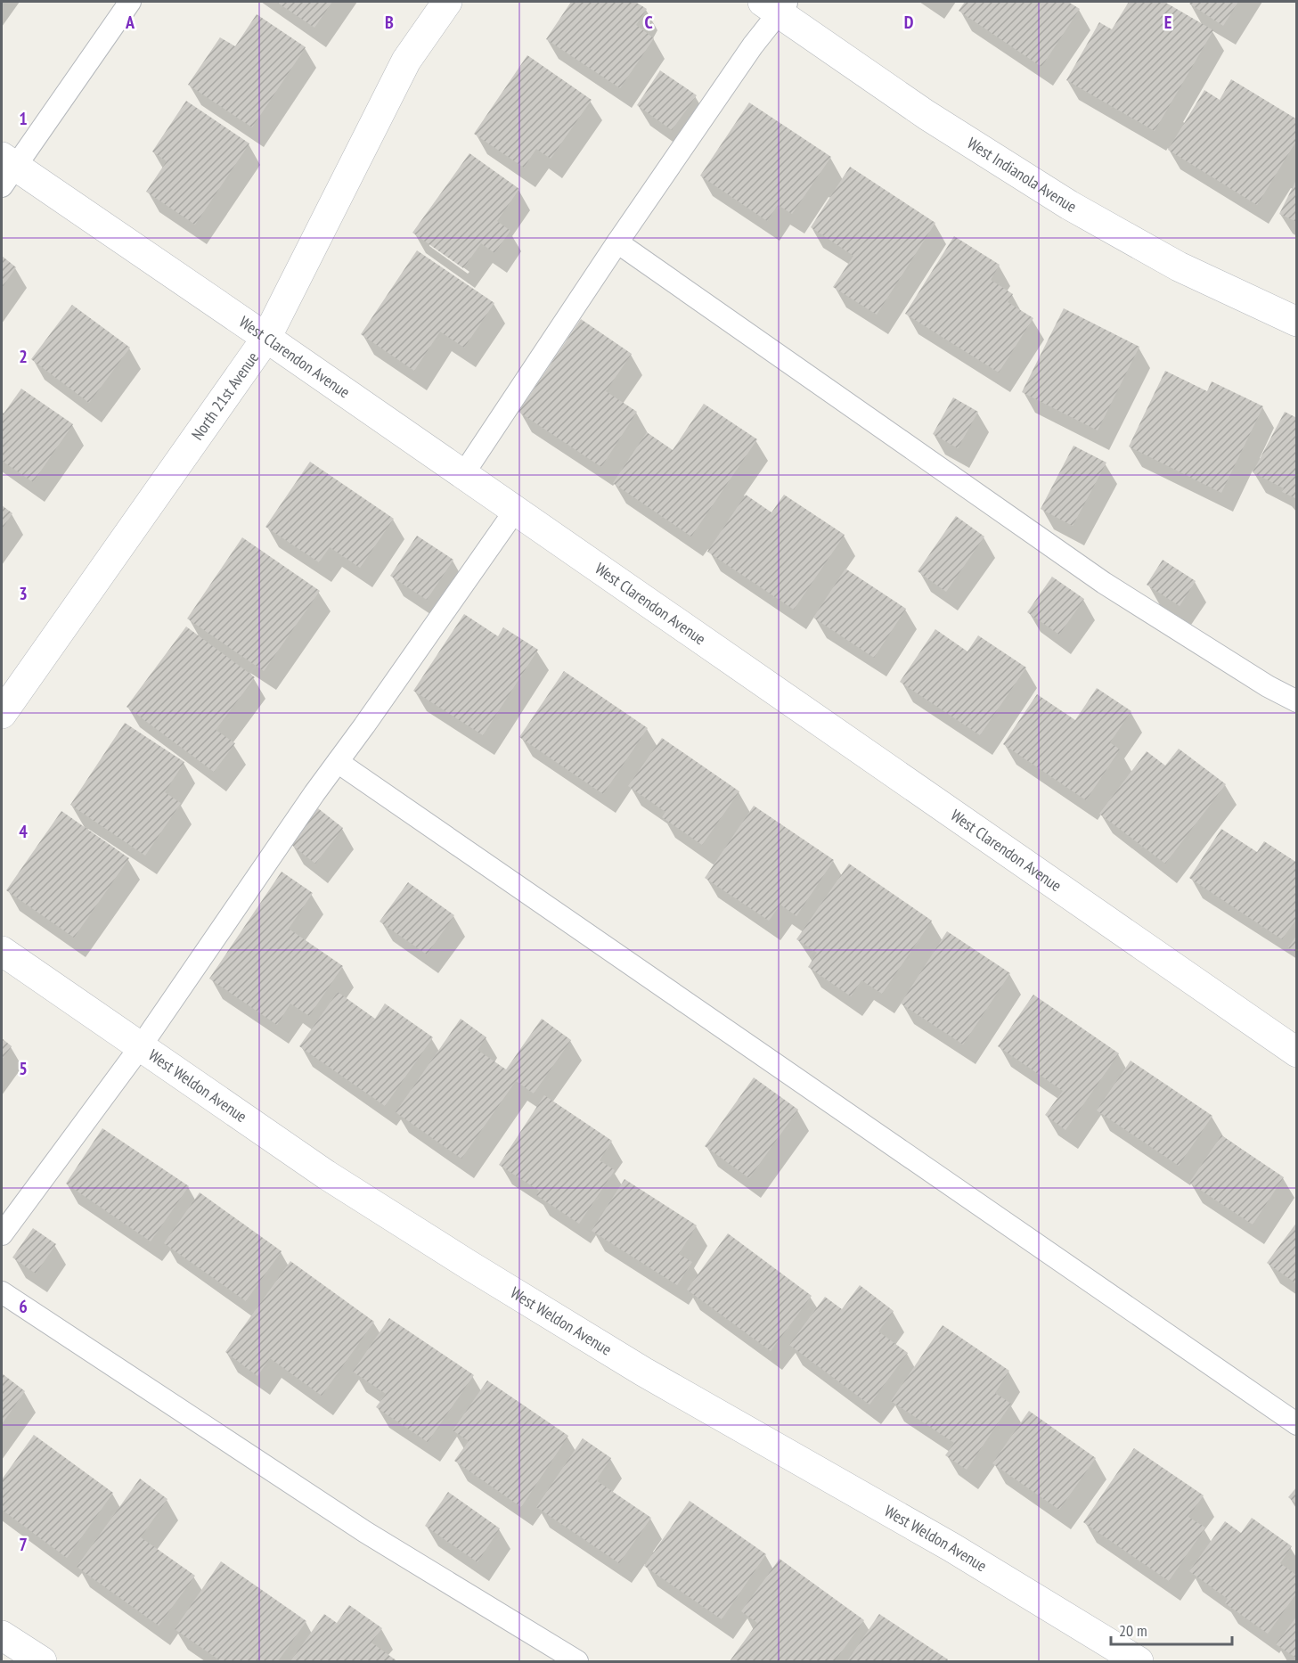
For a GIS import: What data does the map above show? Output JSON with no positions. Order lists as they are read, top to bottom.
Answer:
{
  "streets": {
    "street": [
      "West Indianola Avenue",
      "West Clarendon Avenue",
      "North 21st Avenue",
      "West Weldon Avenue"
    ]
  },
  "crossings": [
    ["West Clarendon Avenue", "North 21st Avenue"]
  ],
  "scale_bar": "20 m",
  "grid": {
    "columns": [
      "A",
      "B",
      "C",
      "D",
      "E"
    ],
    "rows": [
      "1",
      "2",
      "3",
      "4",
      "5",
      "6",
      "7"
    ]
  }
}
